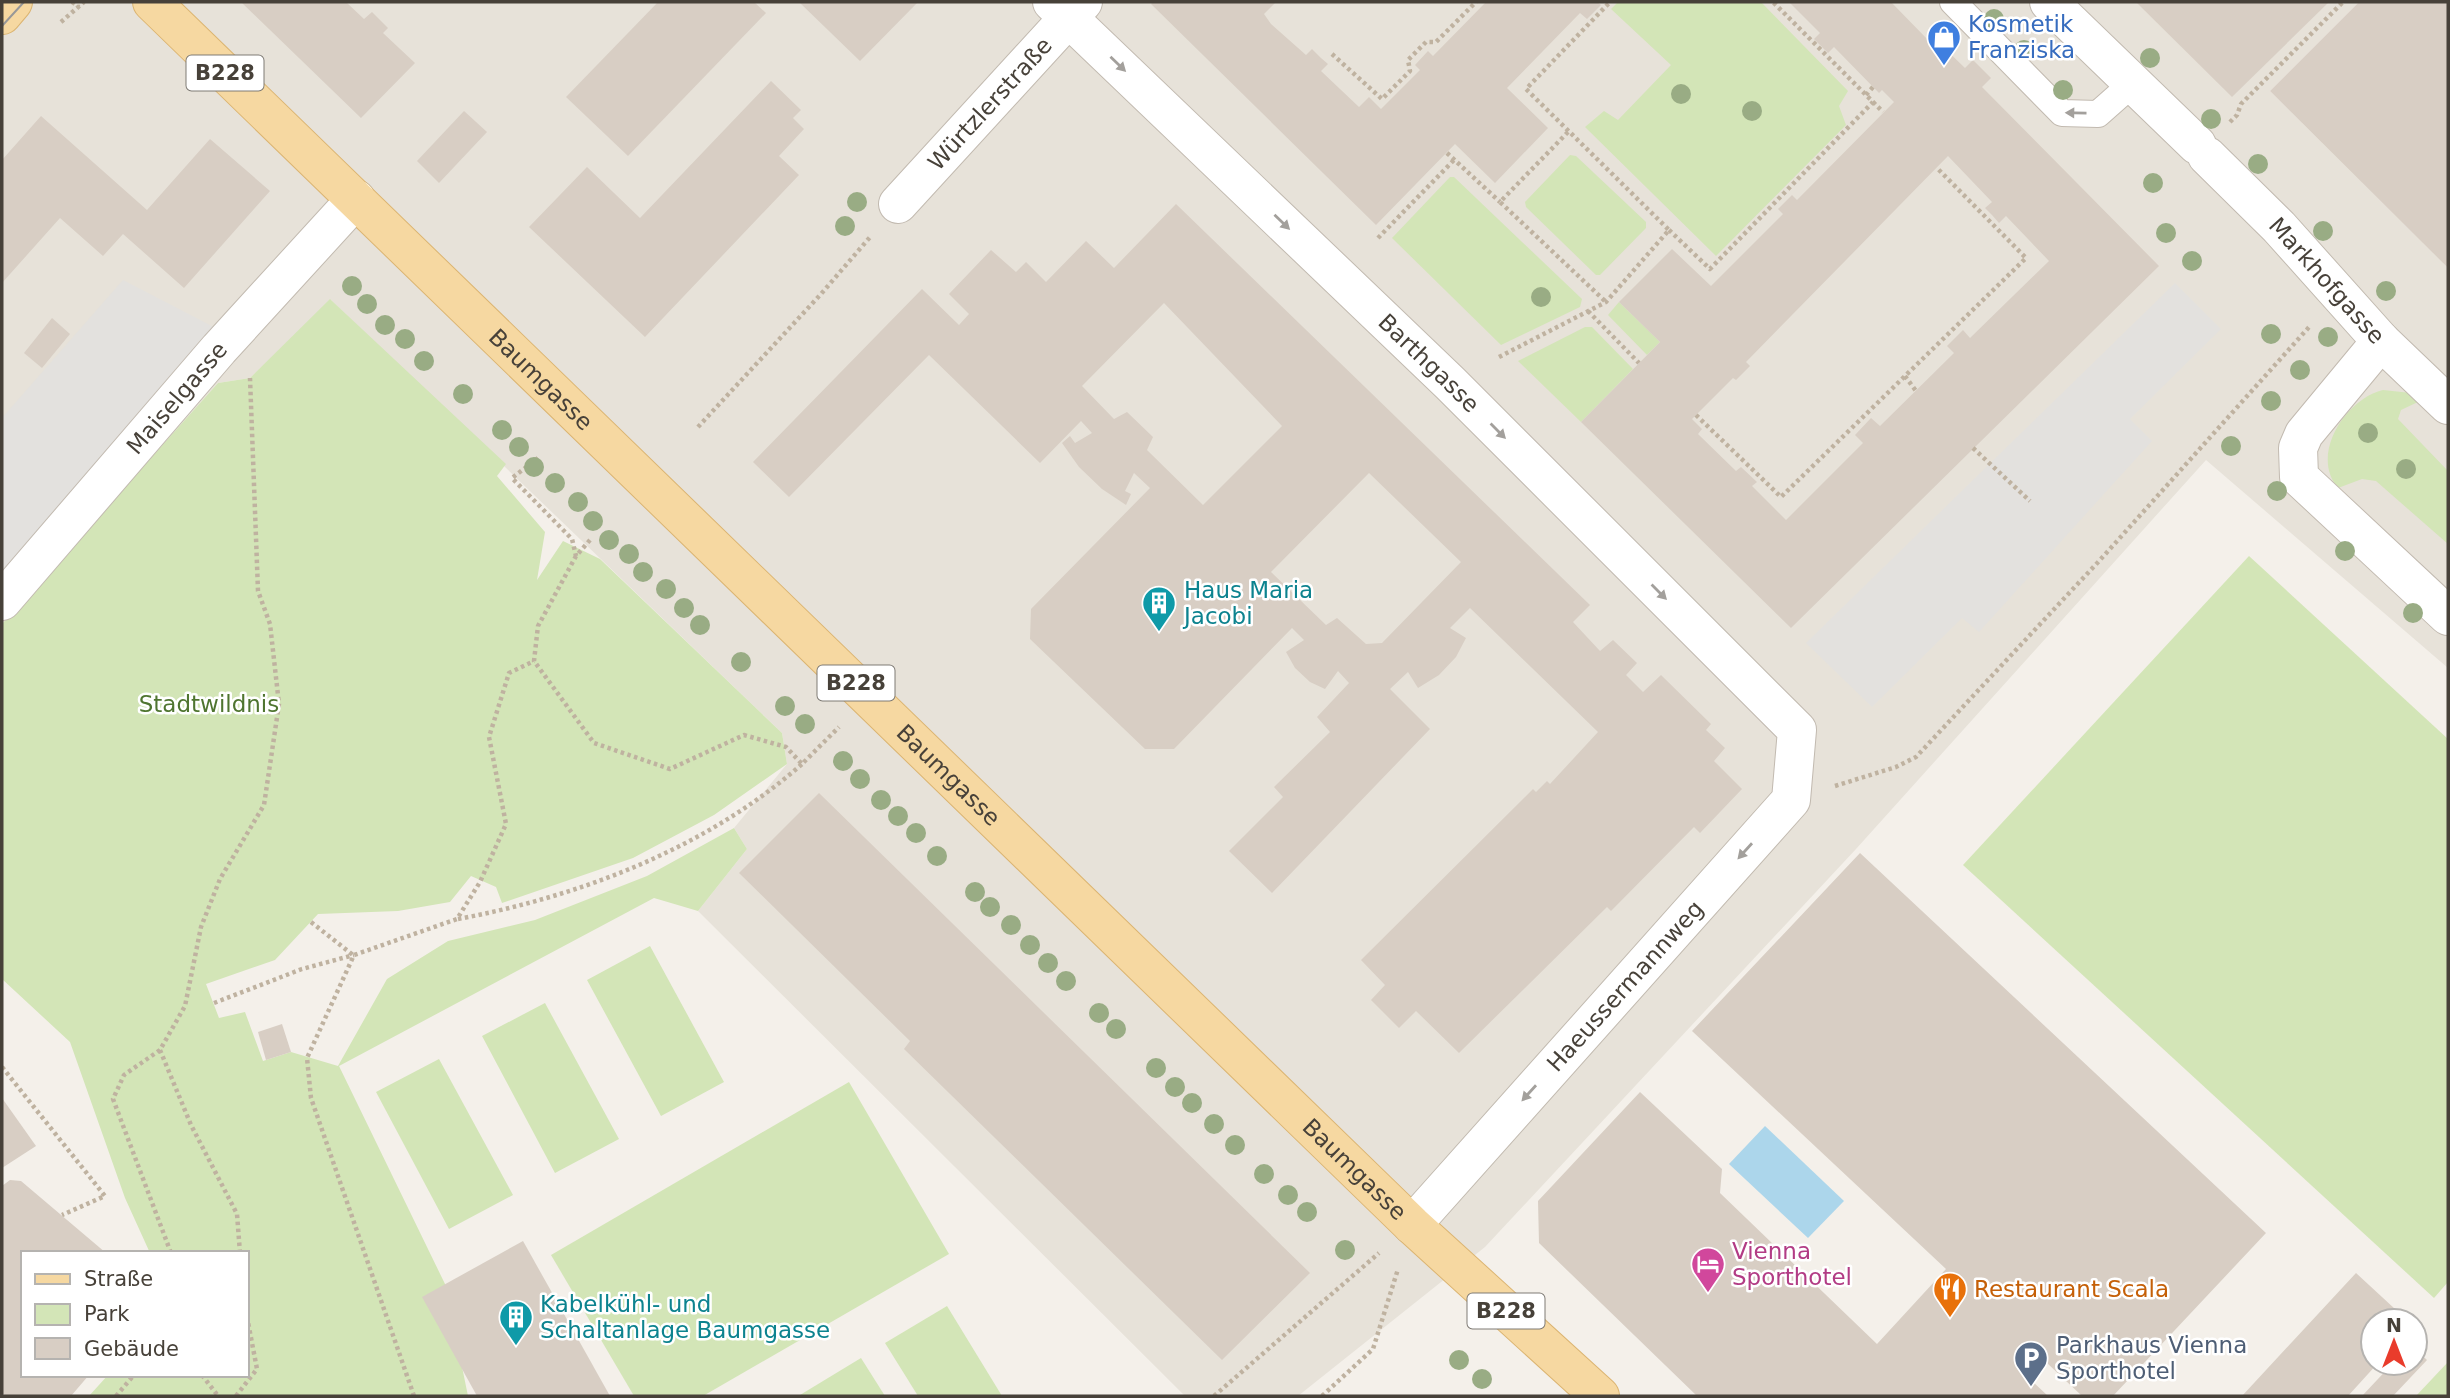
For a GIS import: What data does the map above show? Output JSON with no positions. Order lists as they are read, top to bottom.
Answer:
{
  "streets": {
    "main road": ["B228", "Baumgasse"],
    "street": [
      "Würtzlerstraße",
      "Markhofgasse",
      "Barthgasse",
      "Maiselgasse",
      "Haeussermannweg"
    ]
  },
  "crossings": [
    ["Würtzlerstraße", "Barthgasse"],
    ["Barthgasse", "Haeussermannweg"],
    ["Baumgasse", "Maiselgasse"],
    ["Baumgasse", "Haeussermannweg"]
  ],
  "one_way": ["Barthgasse", "Haeussermannweg"],
  "parks": ["Stadtwildnis"],
  "places": {
    "shop": ["Kosmetik Franziska"],
    "building": ["Haus Maria Jacobi", "Kabelkühl- und Schaltanlage Baumgasse"],
    "hotel": ["Vienna Sporthotel"],
    "restaurant": ["Restaurant Scala"],
    "parking": ["Parkhaus Vienna Sporthotel"]
  },
  "legend": ["Straße", "Park", "Gebäude"],
  "north": "top"
}
